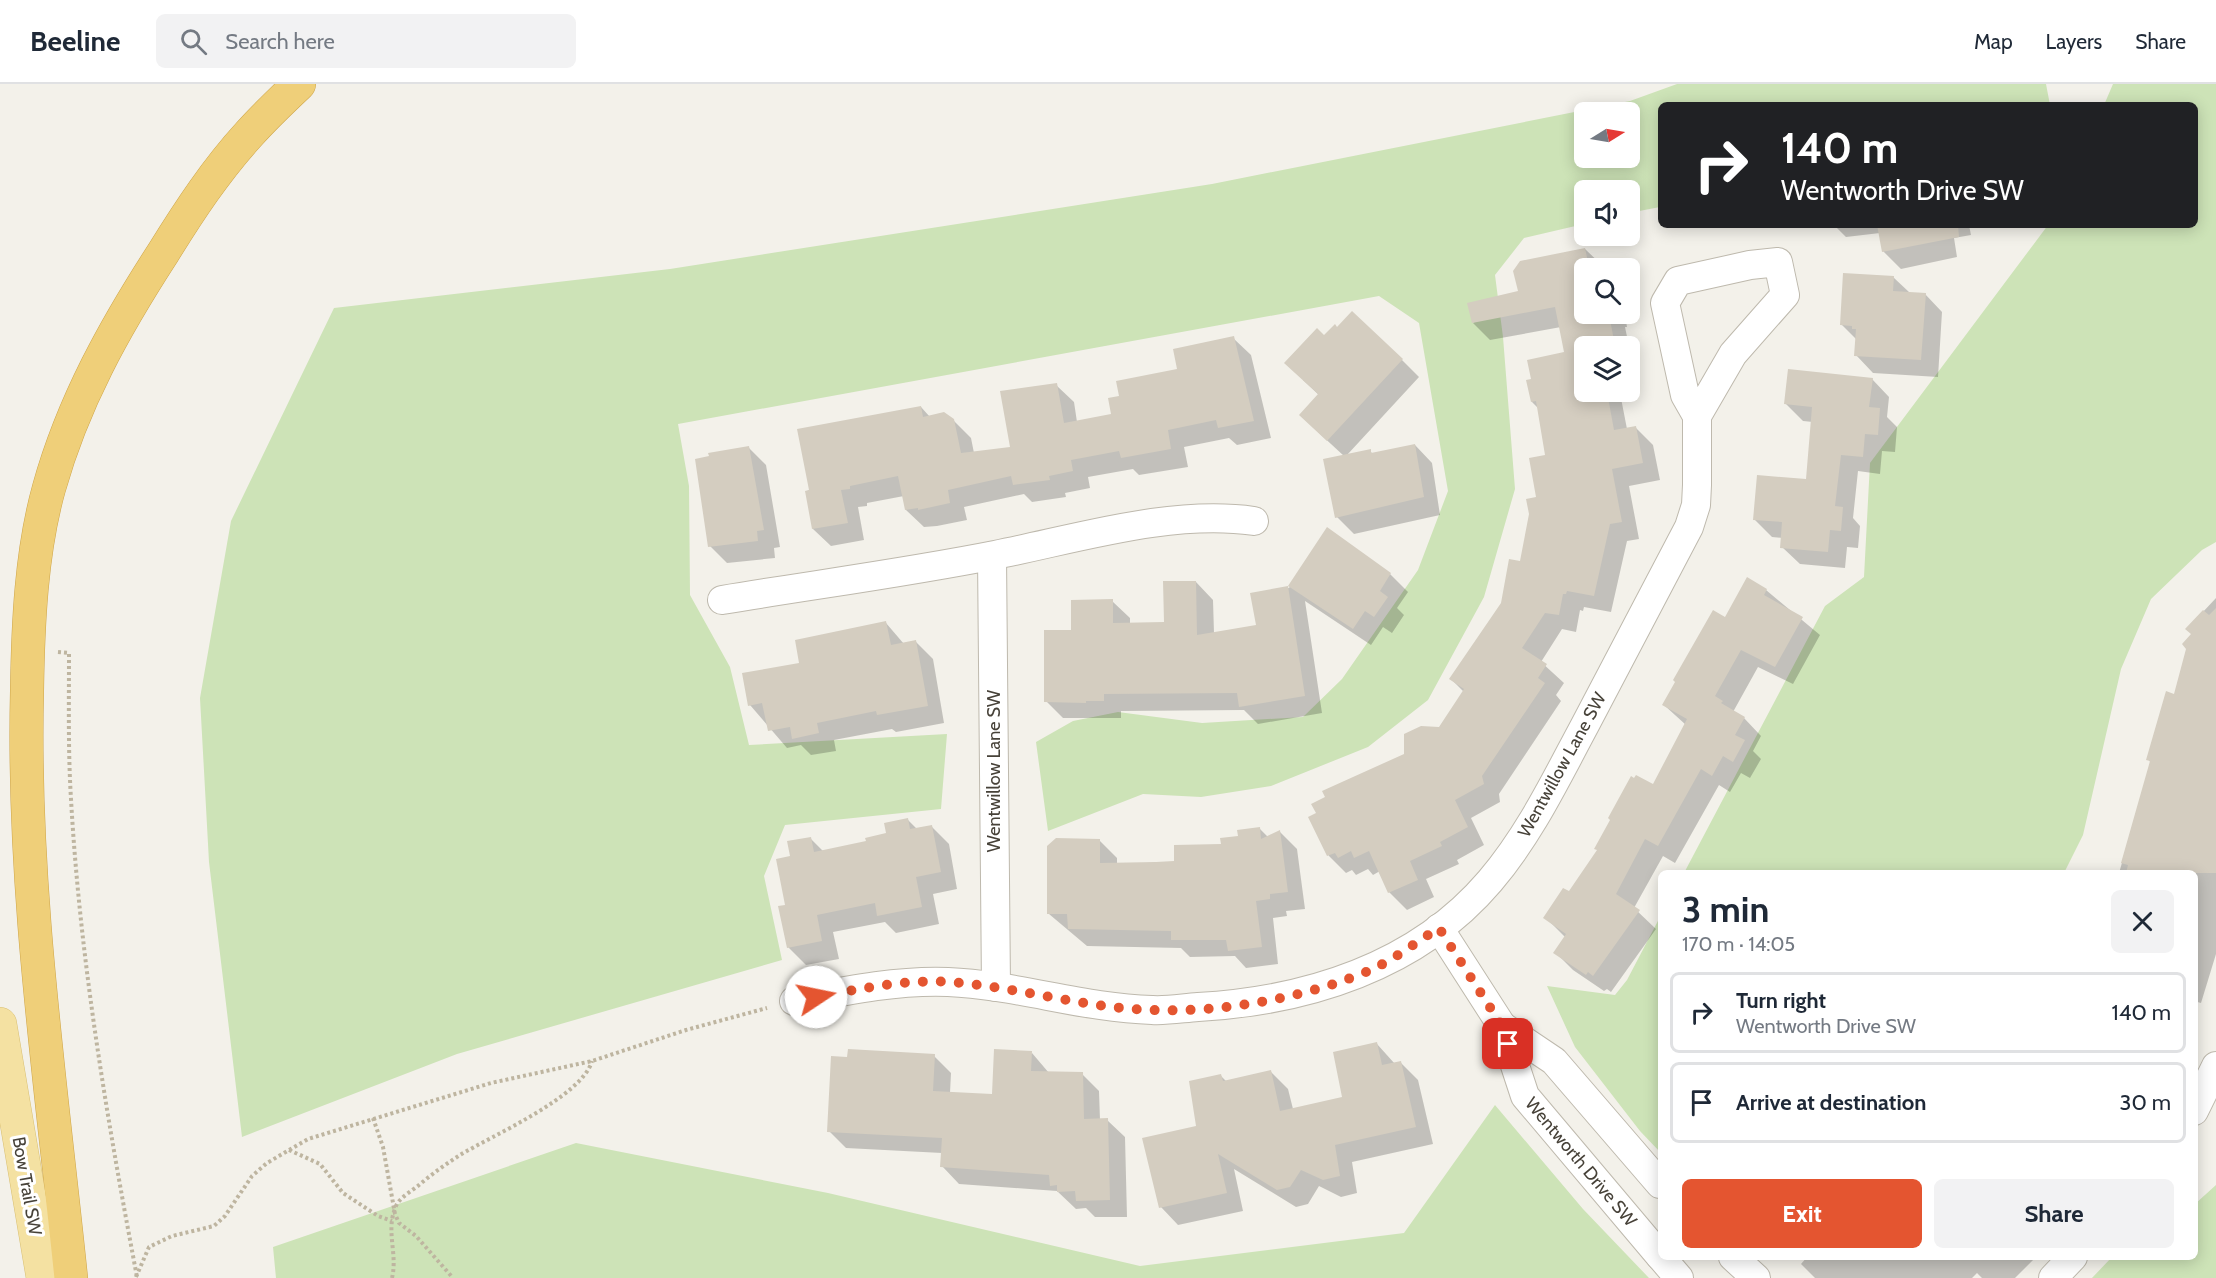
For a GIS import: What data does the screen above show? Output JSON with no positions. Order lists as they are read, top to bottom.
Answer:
{
  "streets": {
    "main road": ["Bow Trail SW"],
    "street": ["Wentwillow Lane SW", "Wentworth Drive SW"]
  },
  "crossings": [
    ["Wentwillow Lane SW", "Wentworth Drive SW"]
  ],
  "north": "right",
  "page": {
    "header": "Beeline",
    "search": "Search here",
    "nav": ["Map", "Layers", "Share"],
    "turn": ["140 m", "Wentworth Drive SW"],
    "heading": ["3 min", "170 m · 14:05"],
    "list": [
      {
        "name": "Turn right",
        "note": "Wentworth Drive SW",
        "value": "140 m"
      },
      {
        "name": "Arrive at destination",
        "value": "30 m"
      }
    ],
    "buttons": ["Exit", "Share"]
  }
}
